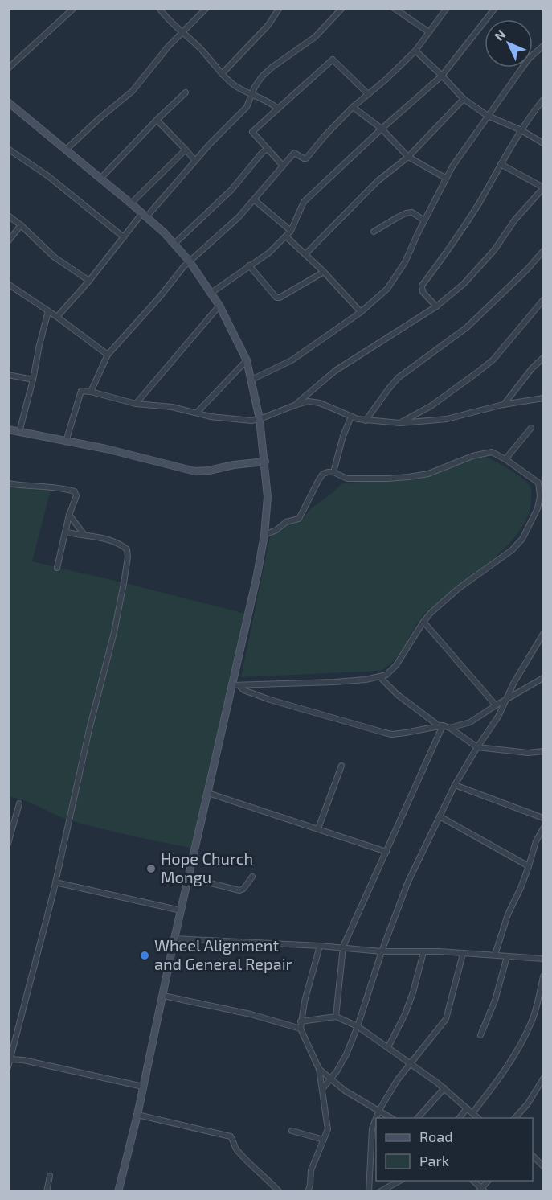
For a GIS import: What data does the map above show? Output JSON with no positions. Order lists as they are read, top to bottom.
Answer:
{
  "places": ["Hope Church Mongu", "Wheel Alignment and General Repair"],
  "legend": ["Road", "Park"],
  "north": "top left"
}
